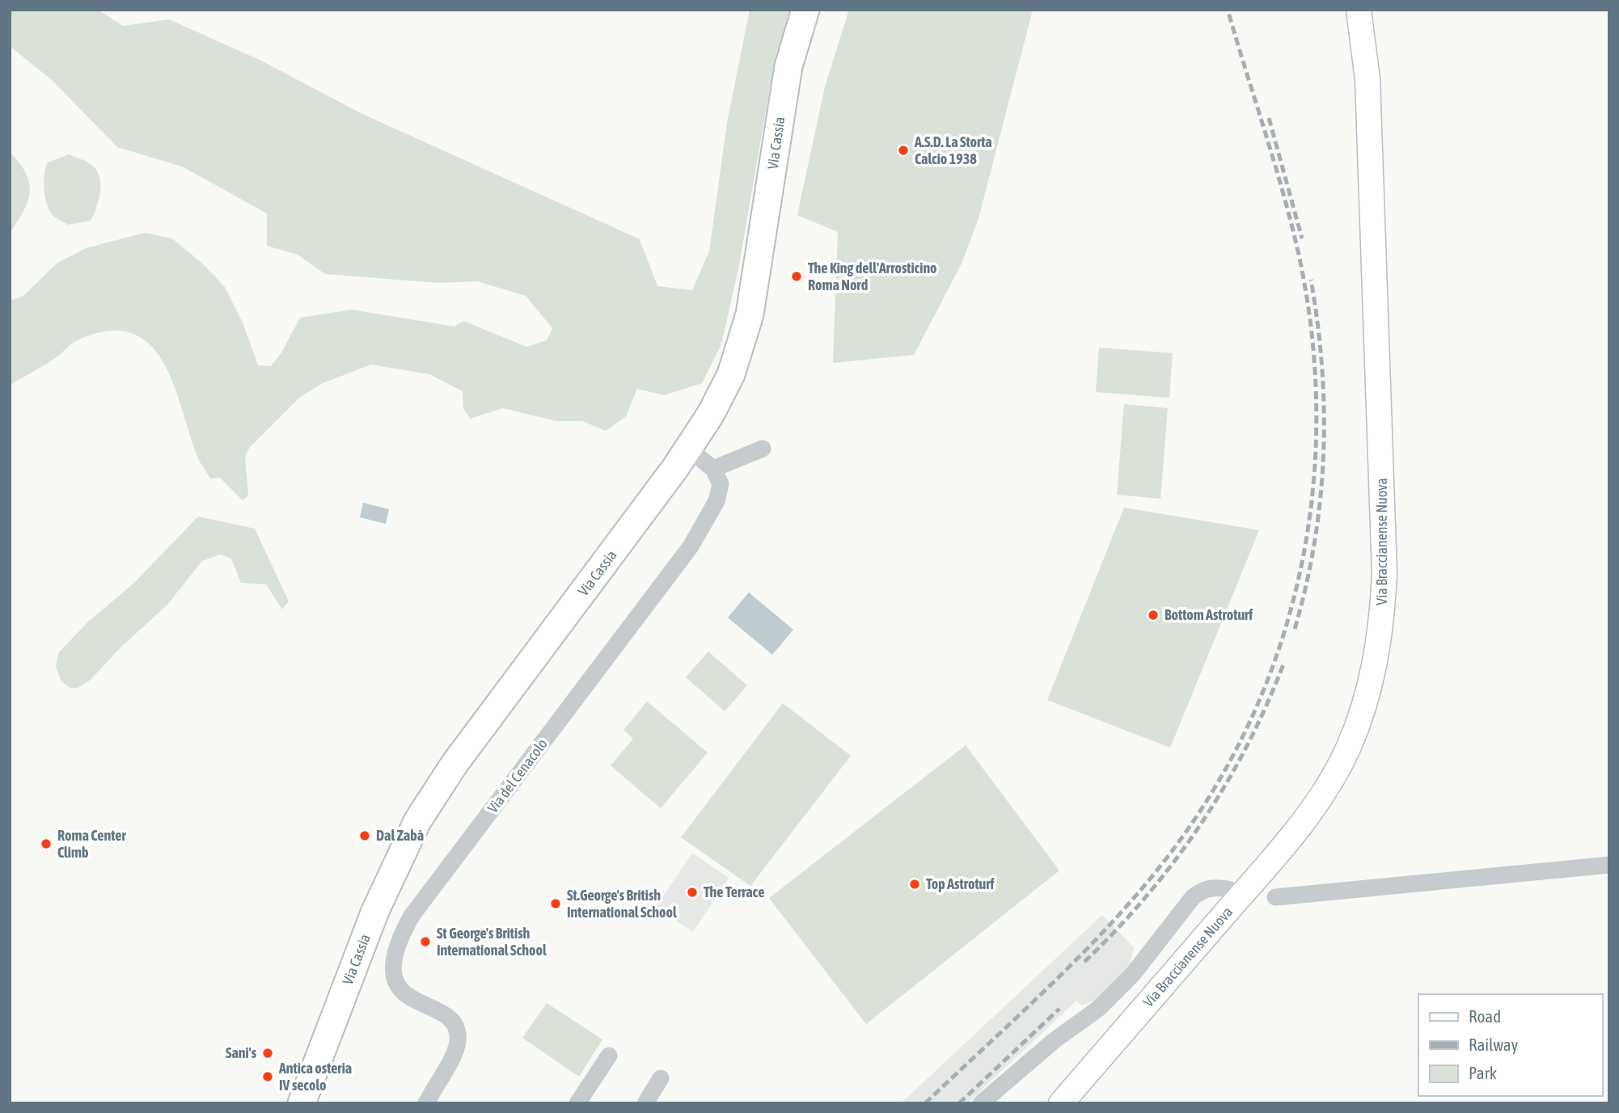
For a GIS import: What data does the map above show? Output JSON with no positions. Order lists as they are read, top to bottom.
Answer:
{
  "streets": {
    "main road": ["Via Cassia", "Via Braccianense Nuova"],
    "street": ["Via del Cenacolo"]
  },
  "places": [
    "A.S.D. La Storta Calcio 1938",
    "The King dell'Arrosticino Roma Nord",
    "Bottom Astroturf",
    "Dal Zabà",
    "Roma Center Climb",
    "Top Astroturf",
    "The Terrace",
    "St.George's British International School",
    "St George's British International School",
    "Sani's",
    "Antica osteria IV secolo"
  ],
  "legend": ["Road", "Railway", "Park"]
}
